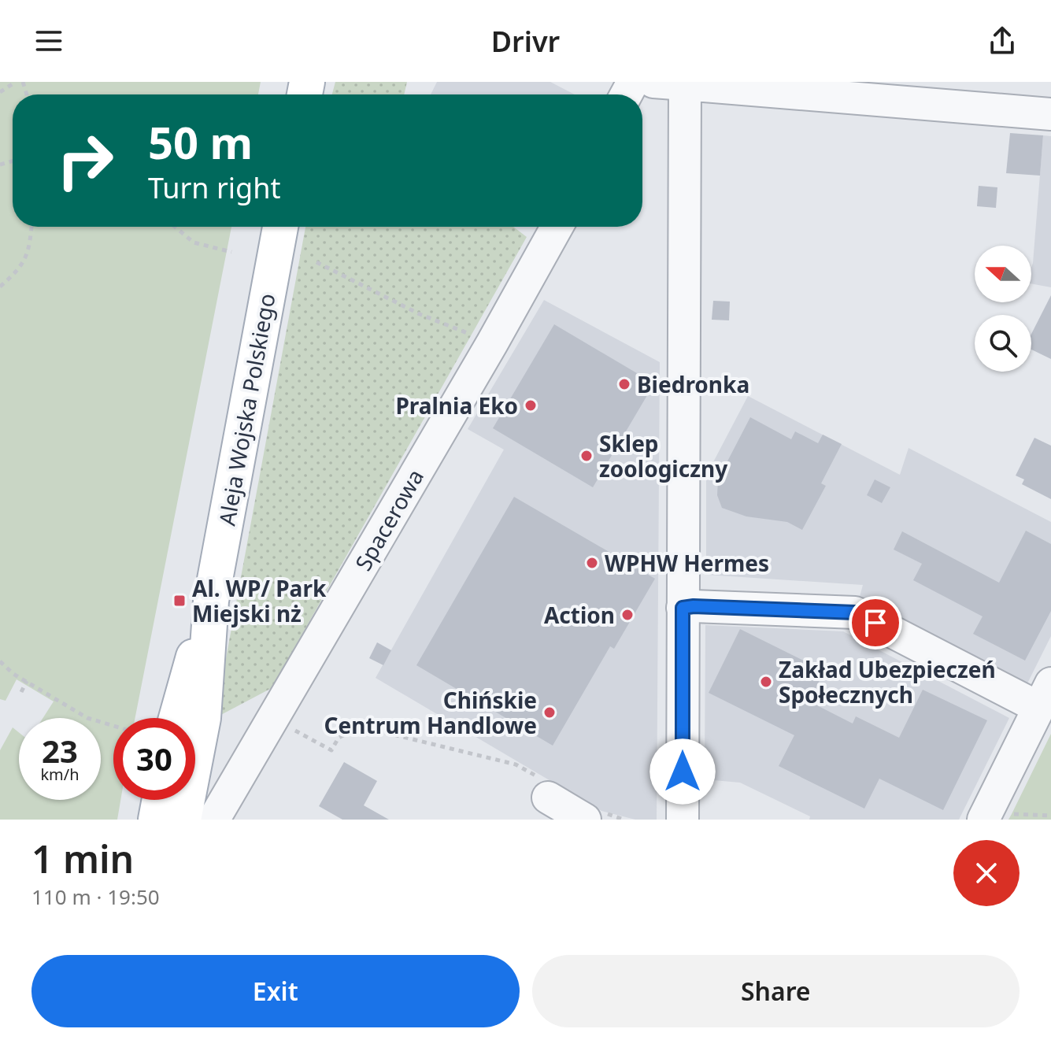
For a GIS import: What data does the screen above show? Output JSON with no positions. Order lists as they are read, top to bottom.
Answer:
{
  "streets": {
    "main road": ["Aleja Wojska Polskiego"],
    "street": ["Spacerowa"]
  },
  "places": {
    "other": [
      "Biedronka",
      "Pralnia Eko",
      "Sklep zoologiczny",
      "WPHW Hermes",
      "Action",
      "Zakład Ubezpieczeń Społecznych",
      "Chińskie Centrum Handlowe"
    ],
    "transit": ["Al. WP/ Park Miejski nż"]
  },
  "north": "left",
  "page": {
    "header": "Drivr",
    "turn": ["50 m", "Turn right"],
    "speed": "23 km/h",
    "limit": "30",
    "heading": ["1 min", "110 m · 19:50"],
    "buttons": ["Exit", "Share"]
  }
}
